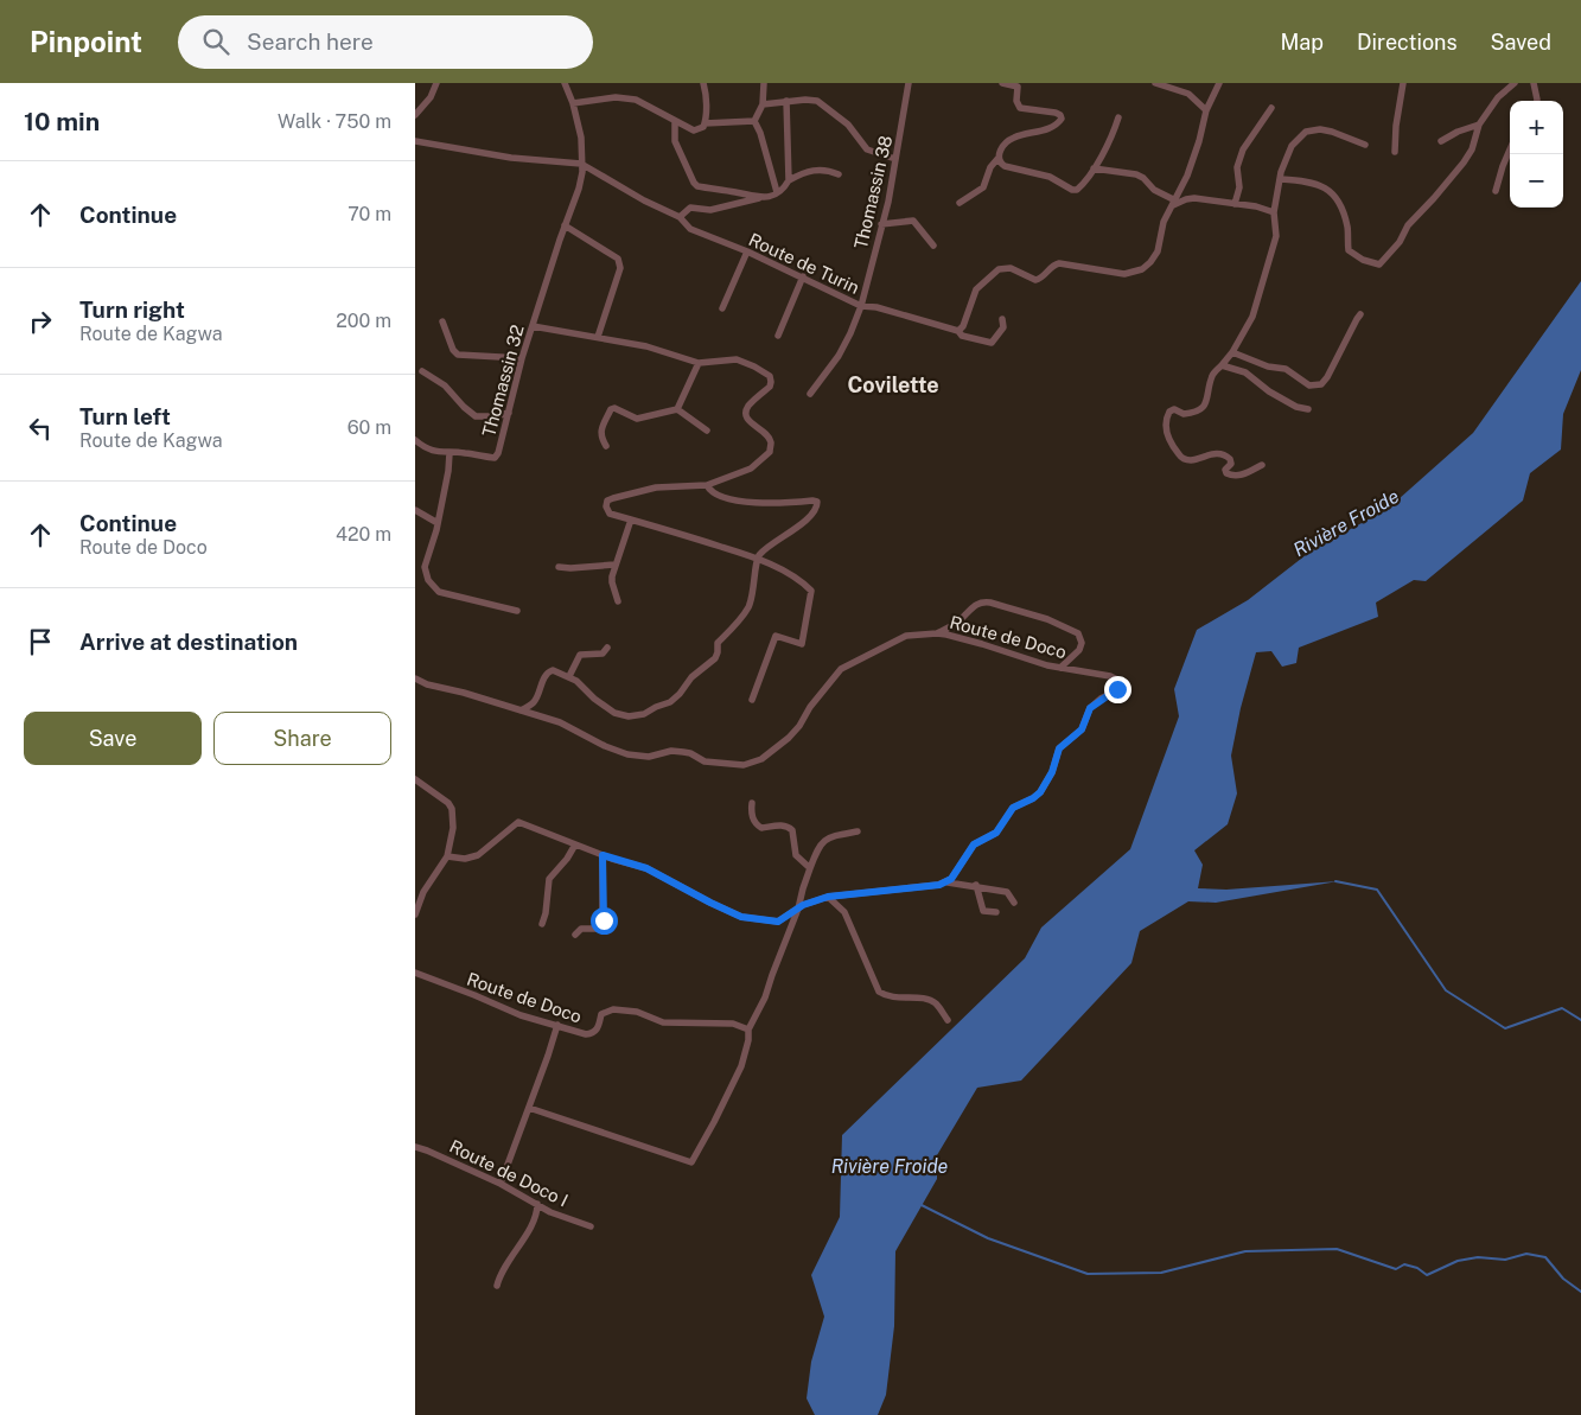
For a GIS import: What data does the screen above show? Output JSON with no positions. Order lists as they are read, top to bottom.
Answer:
{
  "streets": {
    "street": [
      "Thomassin 38",
      "Route de Turin",
      "Thomassin 32",
      "Route de Doco",
      "Route de Doco I"
    ]
  },
  "crossings": [
    ["Thomassin 38", "Route de Turin"],
    ["Route de Turin", "Thomassin 32"]
  ],
  "districts": ["Covilette"],
  "water": ["Rivière Froide"],
  "page": {
    "header": "Pinpoint",
    "search": "Search here",
    "nav": ["Map", "Directions", "Saved"],
    "heading": ["10 min", "Walk · 750 m"],
    "map_buttons": ["+", "−"],
    "list": [
      ["Continue", "70 m"],
      ["Turn right", "Route de Kagwa", "200 m"],
      ["Turn left", "Route de Kagwa", "60 m"],
      ["Continue", "Route de Doco", "420 m"],
      "Arrive at destination"
    ],
    "buttons": ["Save", "Share"]
  }
}
